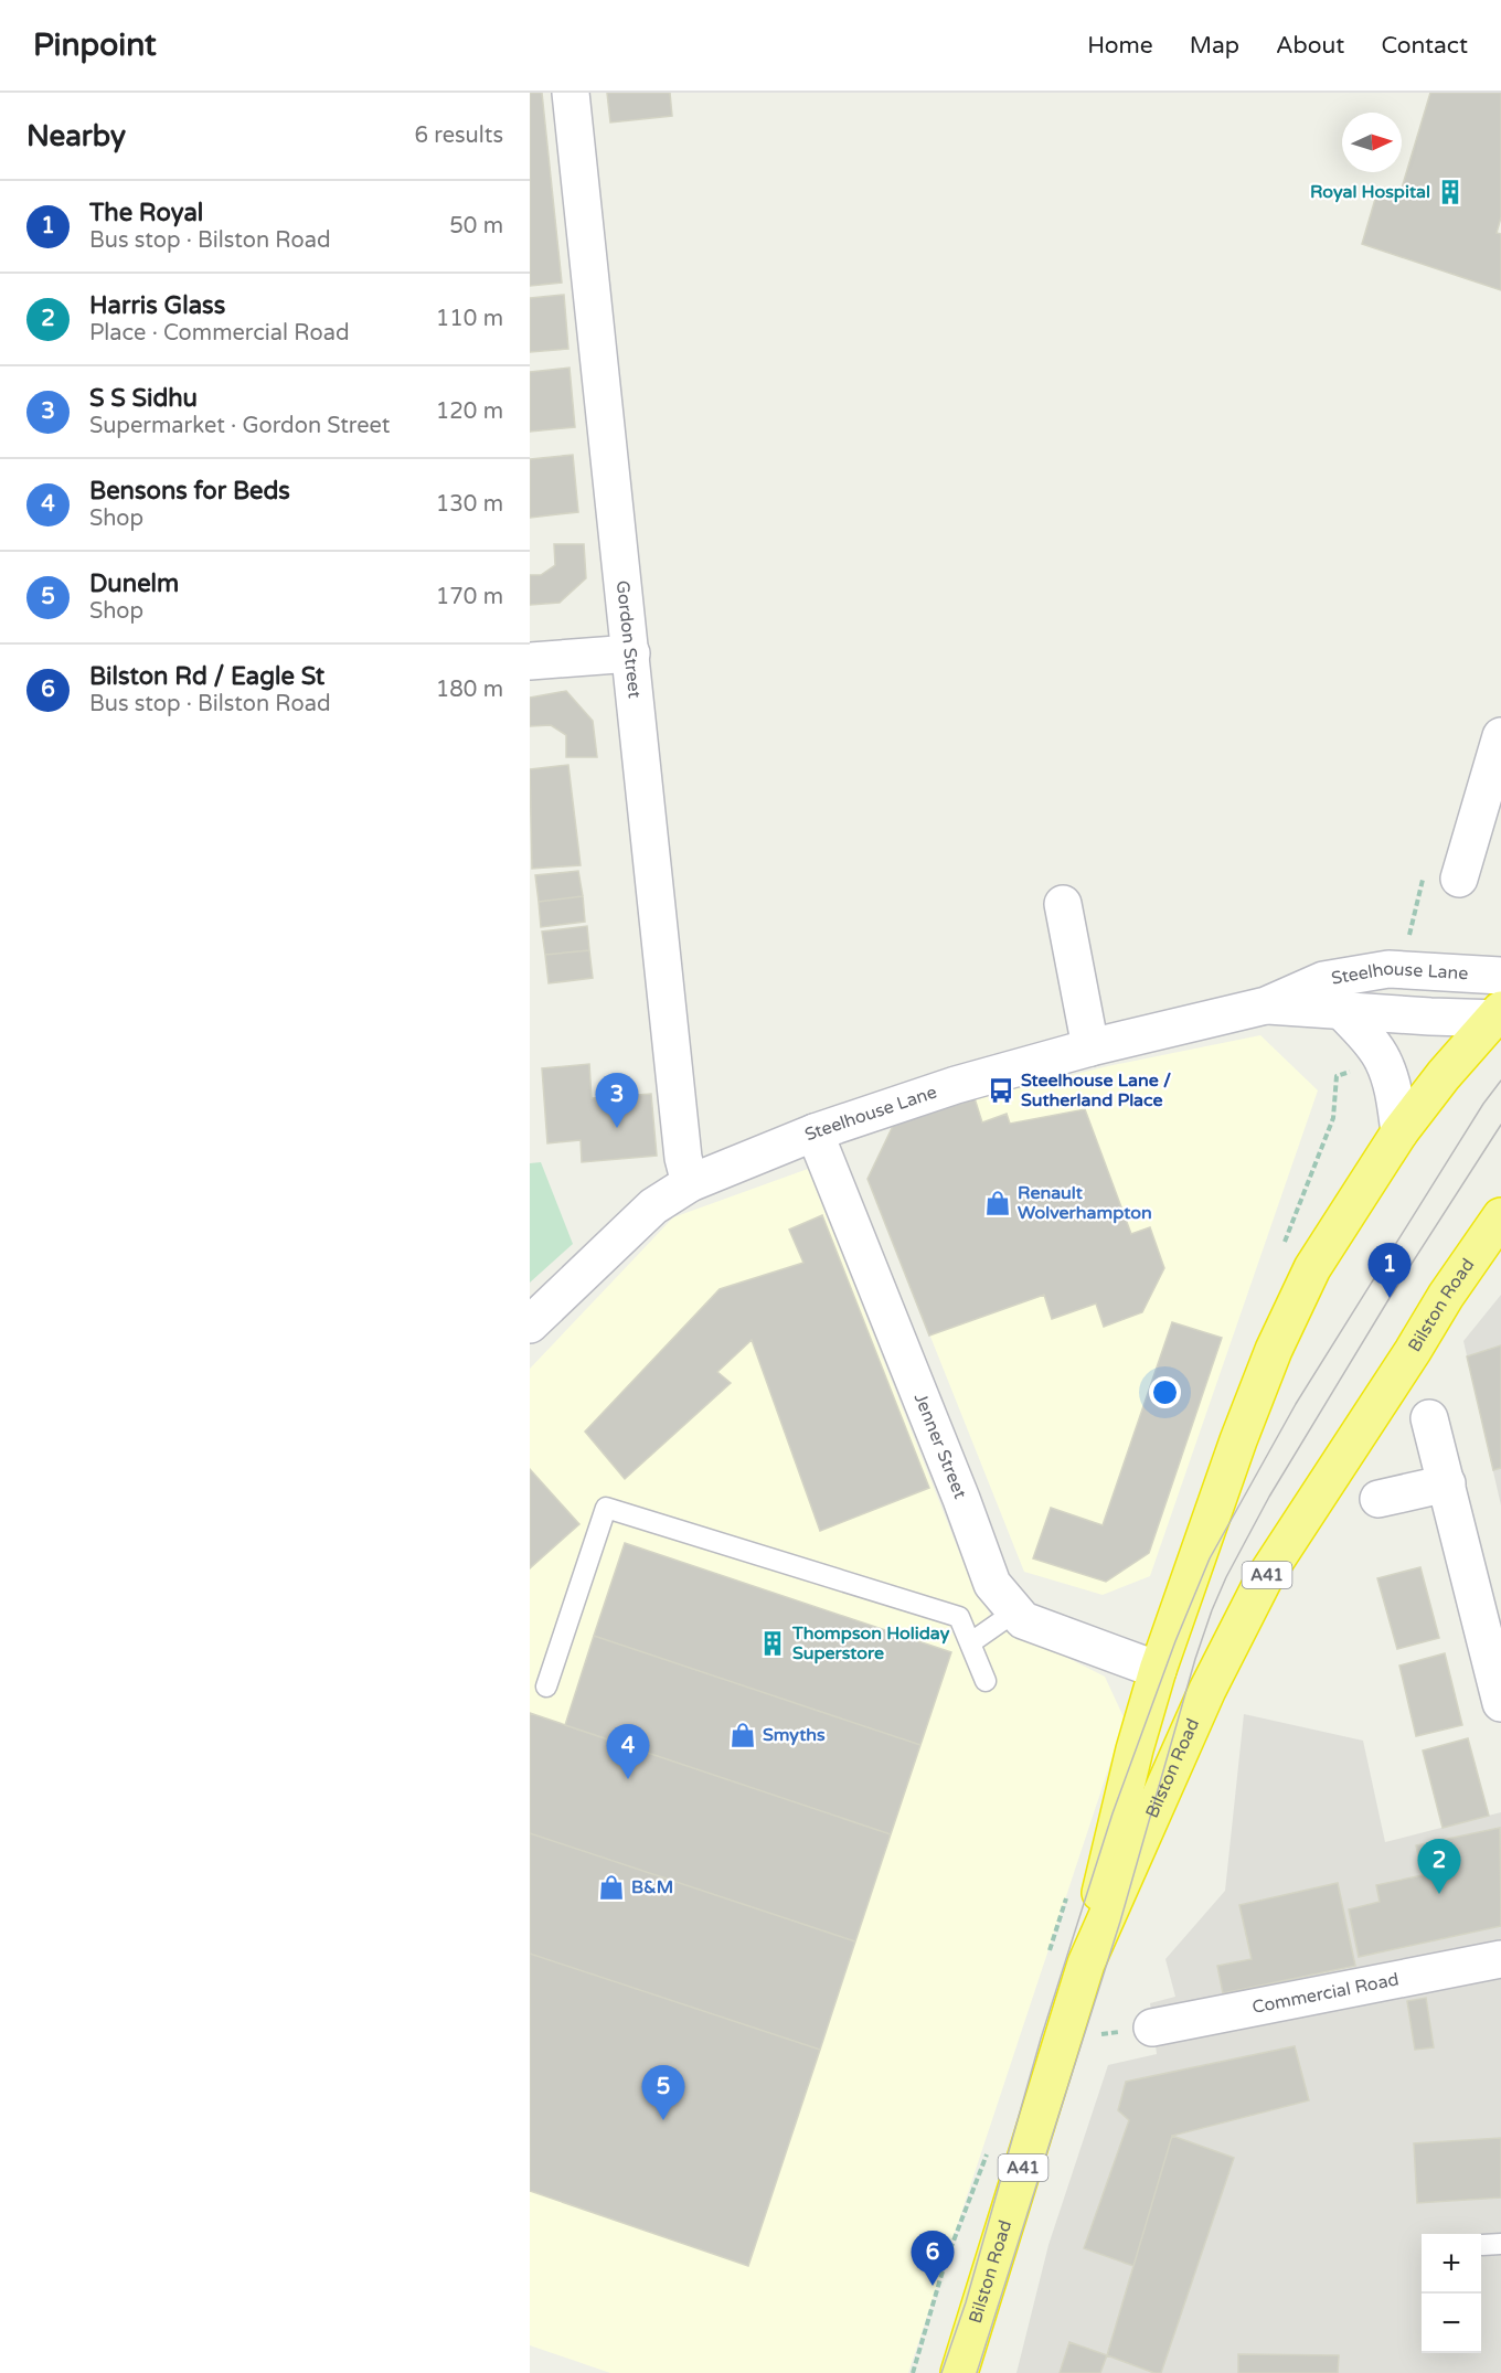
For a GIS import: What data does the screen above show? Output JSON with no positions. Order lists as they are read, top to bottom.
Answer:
{
  "streets": {
    "highway": ["Bilston Road", "A41"],
    "street": [
      "Gordon Street",
      "Steelhouse Lane",
      "Jenner Street",
      "Commercial Road"
    ]
  },
  "crossings": [
    ["Gordon Street", "Steelhouse Lane"],
    ["Steelhouse Lane", "Jenner Street"],
    ["Steelhouse Lane", "A41"],
    ["Bilston Road", "A41"],
    ["Jenner Street", "A41"]
  ],
  "places": {
    "building": ["Royal Hospital", "Thompson Holiday Superstore"],
    "bus stop": ["Steelhouse Lane / Sutherland Place"],
    "shop": ["Renault Wolverhampton", "Smyths", "B&M"]
  },
  "north": "right",
  "page": {
    "header": "Pinpoint",
    "nav": [
      "Home",
      "Map",
      "About",
      "Contact"
    ],
    "heading": ["Nearby", "6 results"],
    "list": [
      {
        "mark": "1",
        "name": "The Royal",
        "note": "Bus stop · Bilston Road",
        "value": "50 m"
      },
      {
        "mark": "2",
        "name": "Harris Glass",
        "note": "Place · Commercial Road",
        "value": "110 m"
      },
      {
        "mark": "3",
        "name": "S S Sidhu",
        "note": "Supermarket · Gordon Street",
        "value": "120 m"
      },
      {
        "mark": "4",
        "name": "Bensons for Beds",
        "note": "Shop",
        "value": "130 m"
      },
      {
        "mark": "5",
        "name": "Dunelm",
        "note": "Shop",
        "value": "170 m"
      },
      {
        "mark": "6",
        "name": "Bilston Rd / Eagle St",
        "note": "Bus stop · Bilston Road",
        "value": "180 m"
      }
    ],
    "pins": [
      "3",
      "1",
      "4",
      "2",
      "5",
      "6"
    ],
    "map_buttons": ["+", "−"]
  }
}
